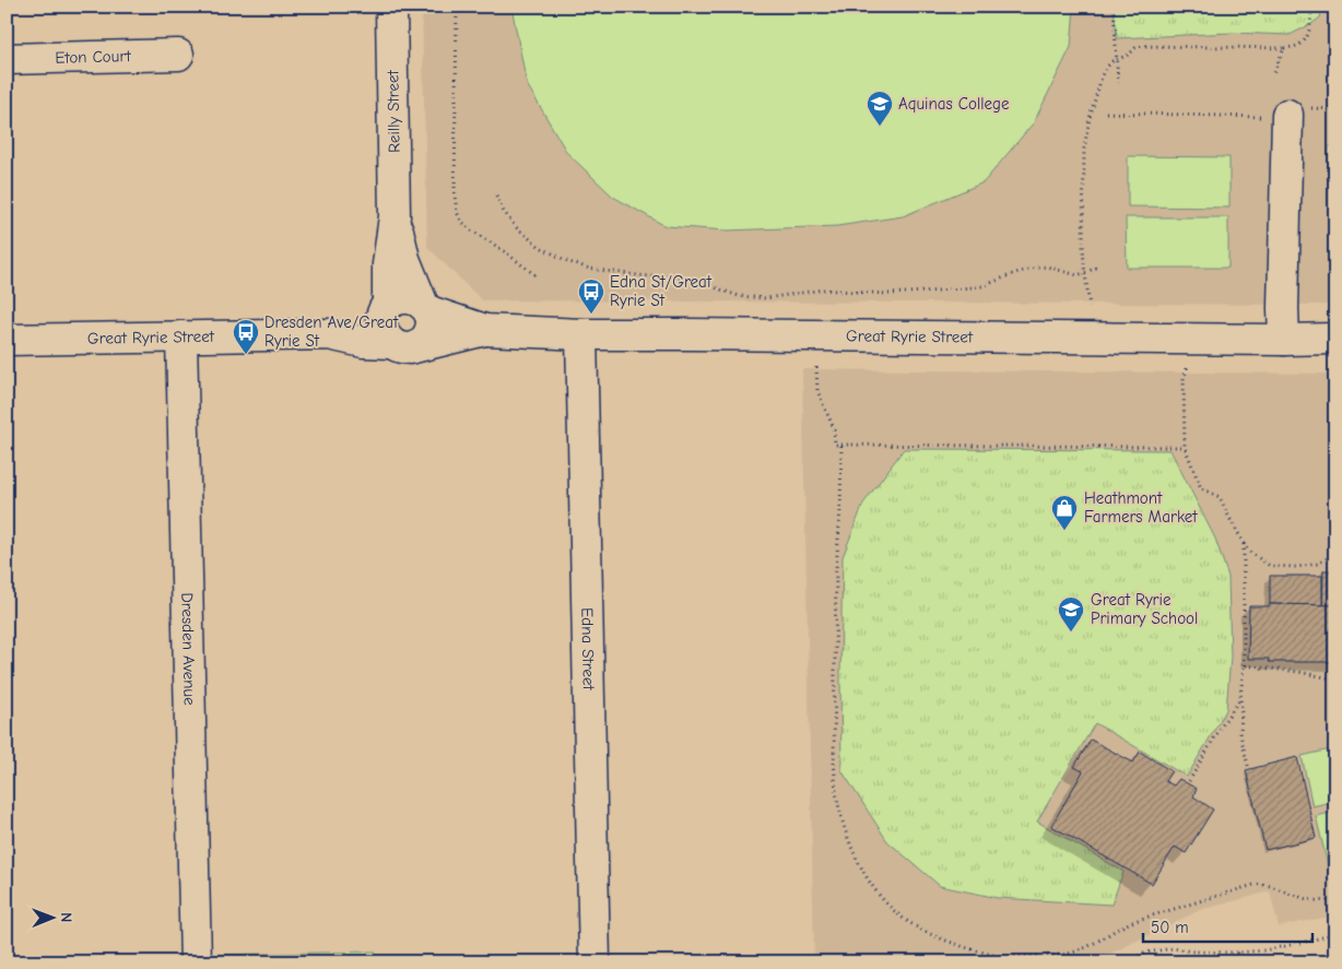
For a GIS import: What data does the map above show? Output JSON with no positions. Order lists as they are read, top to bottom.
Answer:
{
  "streets": {
    "street": [
      "Eton Court",
      "Reilly Street",
      "Great Ryrie Street",
      "Edna Street",
      "Dresden Avenue"
    ]
  },
  "crossings": [
    ["Reilly Street", "Great Ryrie Street"],
    ["Great Ryrie Street", "Edna Street"],
    ["Great Ryrie Street", "Dresden Avenue"]
  ],
  "places": {
    "school or university": ["Aquinas College", "Great Ryrie Primary School"],
    "bus stop": ["Edna St/Great Ryrie St", "Dresden Ave/Great Ryrie St"],
    "shop": ["Heathmont Farmers Market"]
  },
  "scale_bar": "50 m",
  "north": "right"
}
